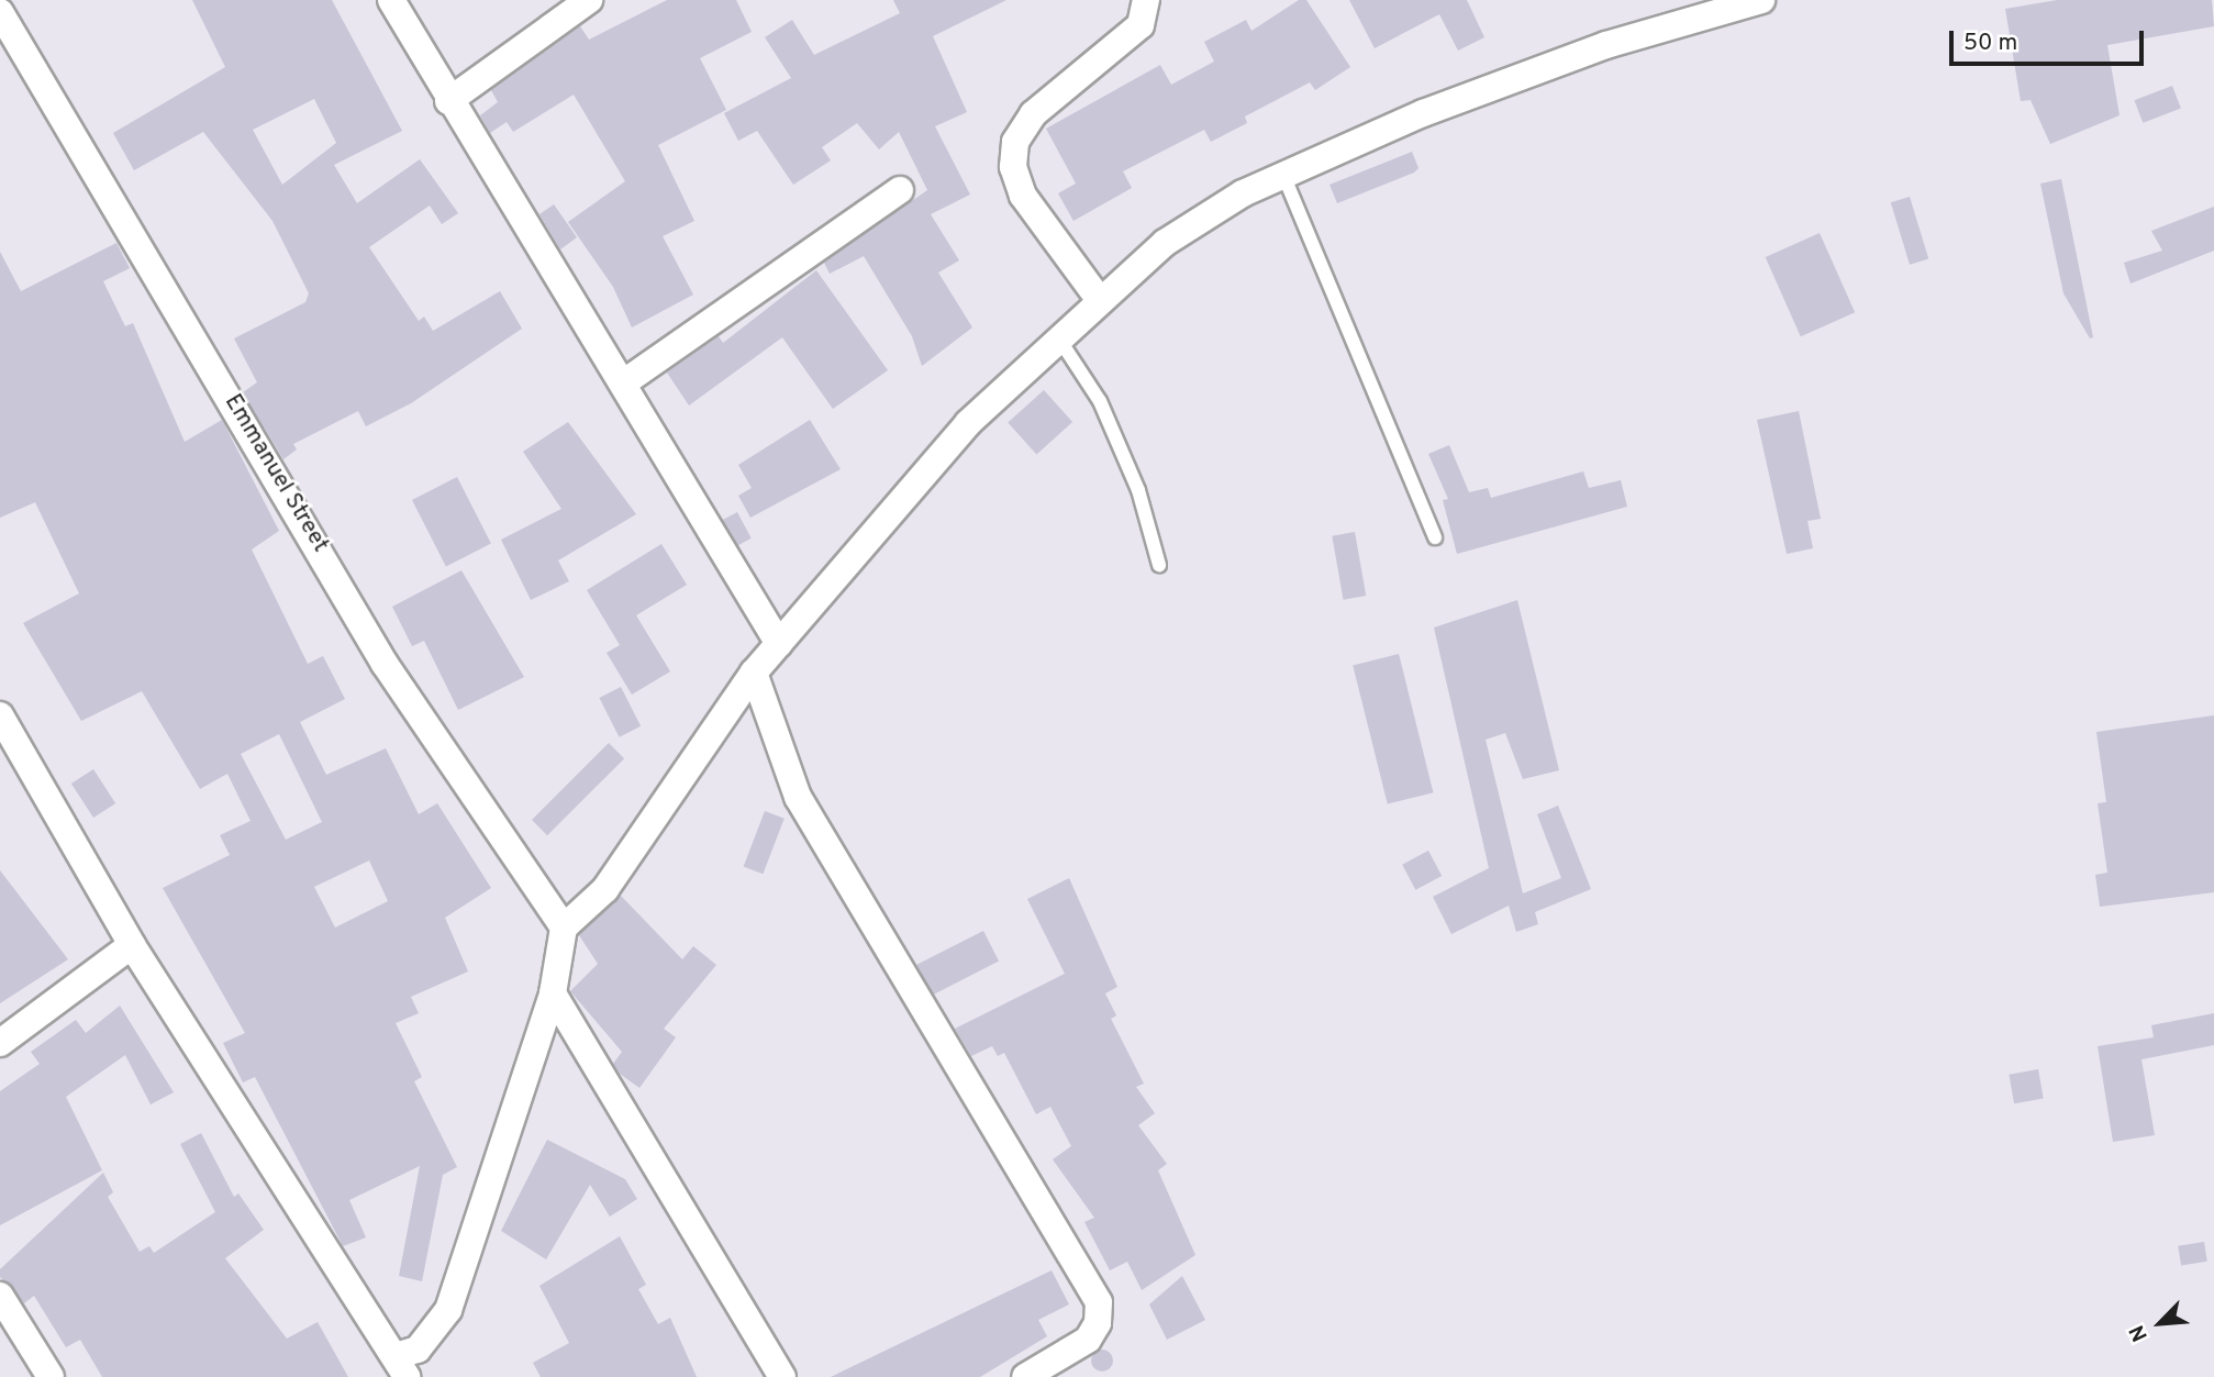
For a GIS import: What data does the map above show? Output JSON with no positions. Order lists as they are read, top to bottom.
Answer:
{
  "streets": {
    "street": ["Emmanuel Street"]
  },
  "scale_bar": "50 m",
  "north": "bottom left"
}
